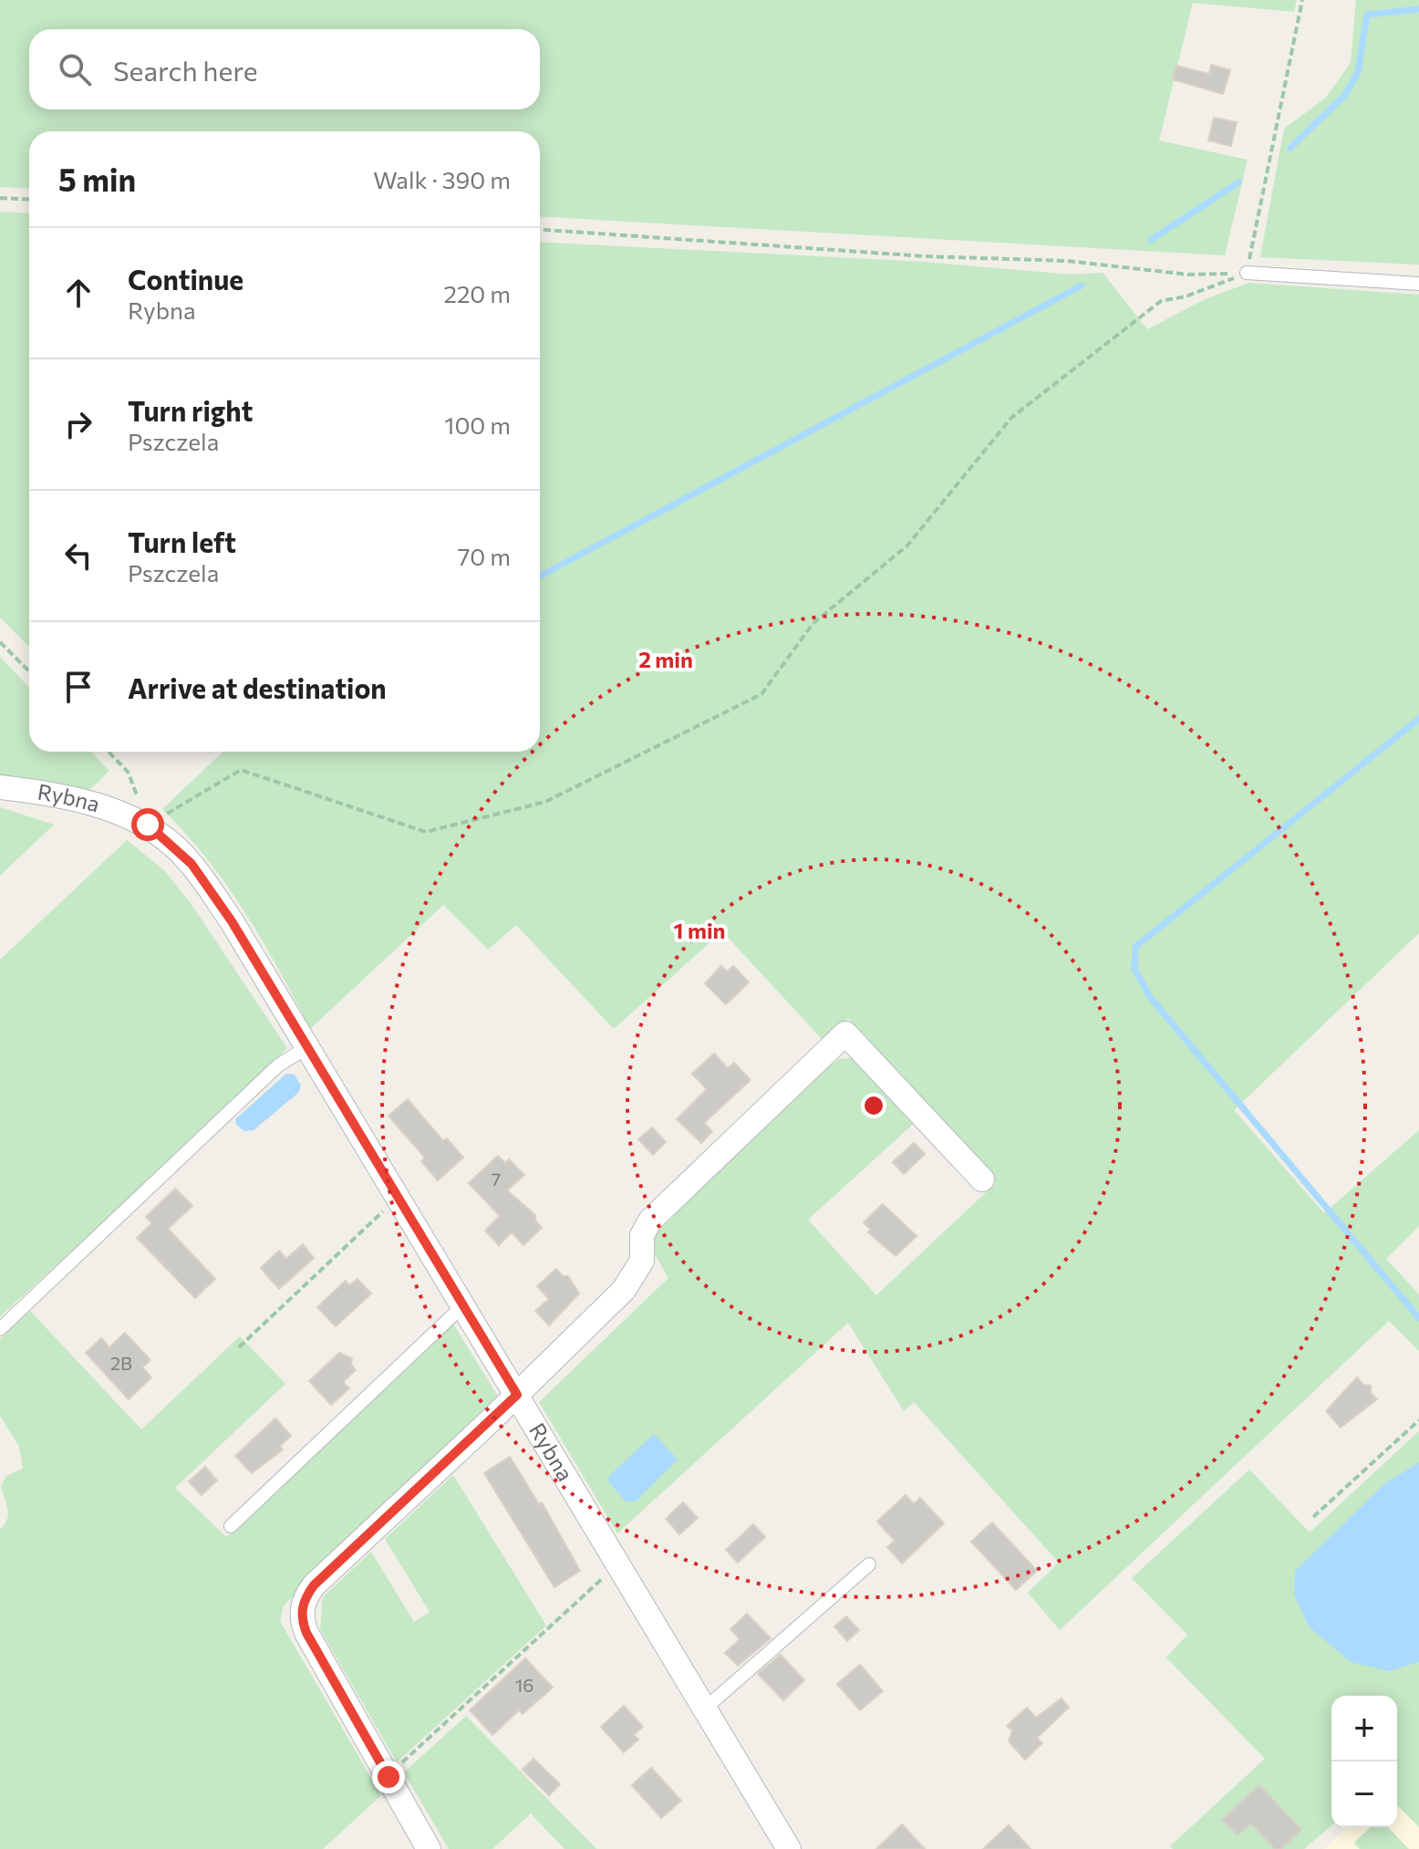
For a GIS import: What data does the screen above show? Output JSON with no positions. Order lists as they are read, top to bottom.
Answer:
{
  "streets": {
    "street": ["Rybna"]
  },
  "house_numbers": ["7", "2B", "16"],
  "page": {
    "search": "Search here",
    "heading": ["5 min", "Walk · 390 m"],
    "list": [
      ["Continue", "Rybna", "220 m"],
      ["Turn right", "Pszczela", "100 m"],
      ["Turn left", "Pszczela", "70 m"],
      "Arrive at destination"
    ],
    "map_buttons": ["+", "−"]
  },
  "rings": ["2 min", "1 min"]
}
